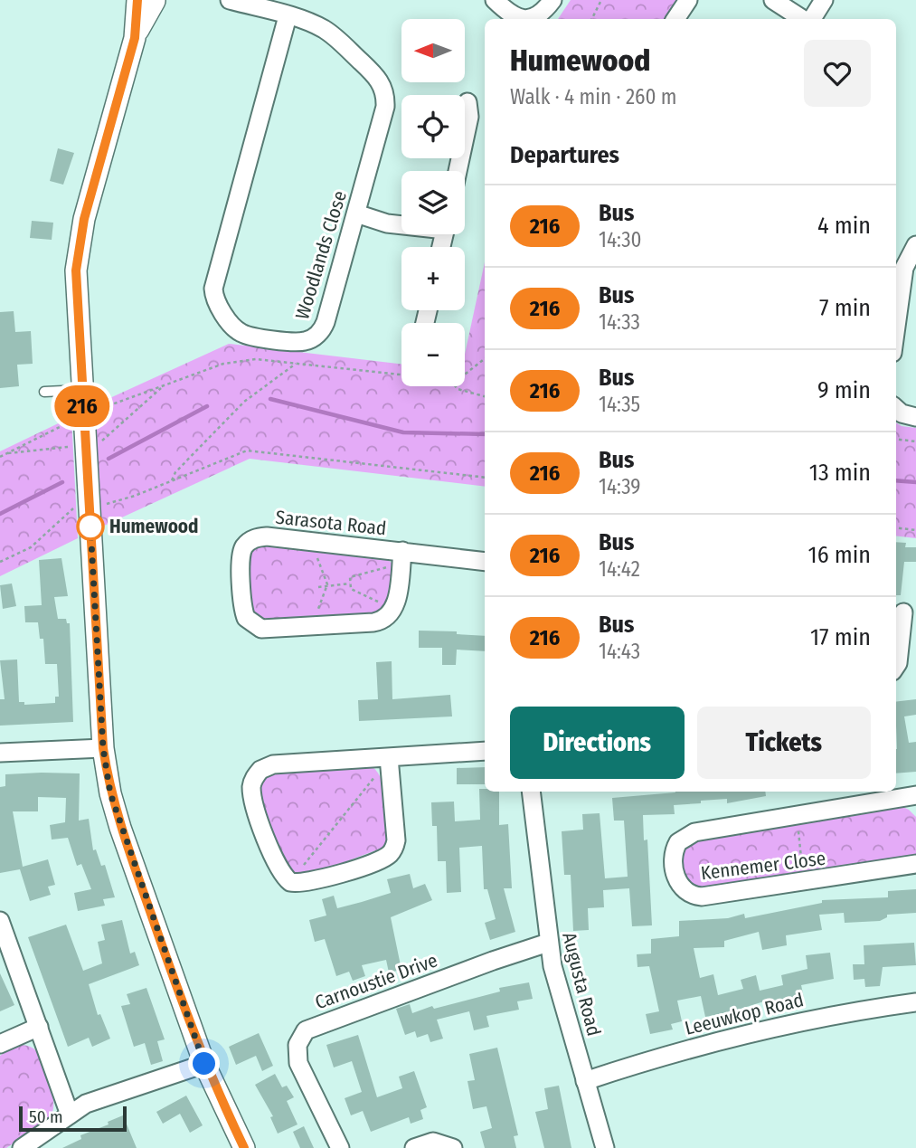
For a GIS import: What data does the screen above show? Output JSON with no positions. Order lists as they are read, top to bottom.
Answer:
{
  "streets": {
    "street": [
      "Woodlands Close",
      "Sarasota Road",
      "Kennemer Close",
      "Carnoustie Drive",
      "Augusta Road",
      "Leeuwkop Road"
    ]
  },
  "crossings": [
    ["Carnoustie Drive", "Augusta Road"],
    ["Augusta Road", "Leeuwkop Road"]
  ],
  "places": ["Humewood"],
  "lines": ["bus line 216"],
  "scale_bar": "50 m",
  "north": "left",
  "page": {
    "on_map": "216",
    "map_buttons": ["+", "−"],
    "heading": [
      ["Humewood", "Walk · 4 min · 260 m"],
      "Departures"
    ],
    "list": [
      {
        "mark": "216",
        "name": "Bus",
        "note": "14:30",
        "value": "4 min"
      },
      {
        "mark": "216",
        "name": "Bus",
        "note": "14:33",
        "value": "7 min"
      },
      {
        "mark": "216",
        "name": "Bus",
        "note": "14:35",
        "value": "9 min"
      },
      {
        "mark": "216",
        "name": "Bus",
        "note": "14:39",
        "value": "13 min"
      },
      {
        "mark": "216",
        "name": "Bus",
        "note": "14:42",
        "value": "16 min"
      },
      {
        "mark": "216",
        "name": "Bus",
        "note": "14:43",
        "value": "17 min"
      }
    ],
    "buttons": ["Directions", "Tickets"],
    "scale": "50 m"
  }
}
